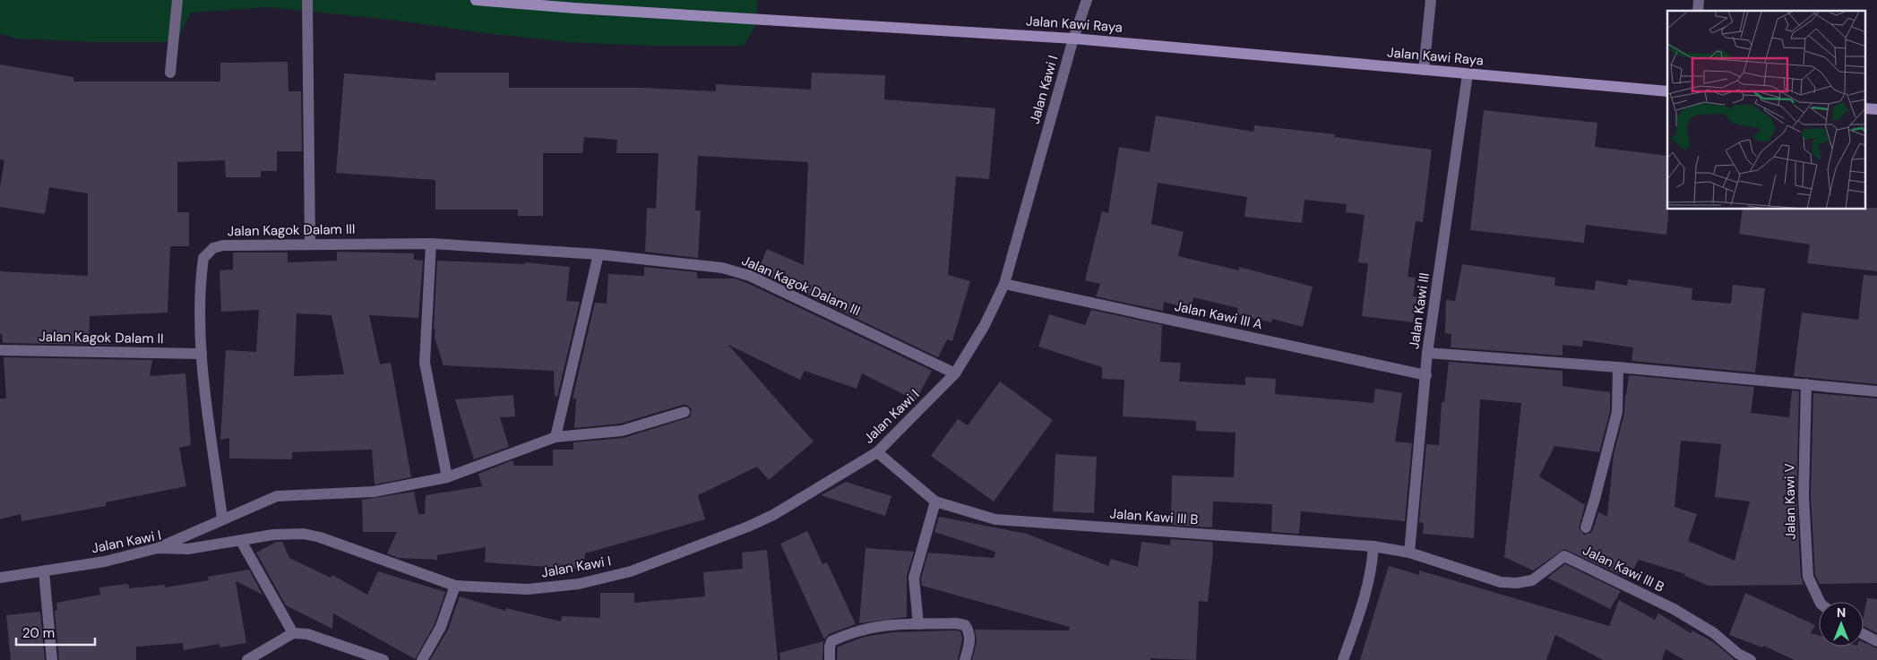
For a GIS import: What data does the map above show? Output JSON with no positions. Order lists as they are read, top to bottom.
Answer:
{
  "streets": {
    "main road": ["Jalan Kawi Raya"],
    "street": [
      "Jalan Kawi I",
      "Jalan Kagok Dalam III",
      "Jalan Kawi III",
      "Jalan Kawi III A",
      "Jalan Kagok Dalam II",
      "Jalan Kawi V",
      "Jalan Kawi III B"
    ]
  },
  "crossings": [
    ["Jalan Kawi Raya", "Jalan Kawi I"],
    ["Jalan Kawi Raya", "Jalan Kawi III"],
    ["Jalan Kawi I", "Jalan Kagok Dalam III"],
    ["Jalan Kawi I", "Jalan Kawi III A"],
    ["Jalan Kawi I", "Jalan Kawi III B"],
    ["Jalan Kagok Dalam III", "Jalan Kagok Dalam II"],
    ["Jalan Kawi III", "Jalan Kawi III A"],
    ["Jalan Kawi III", "Jalan Kawi III B"]
  ],
  "scale_bar": "20 m",
  "north": "top"
}
